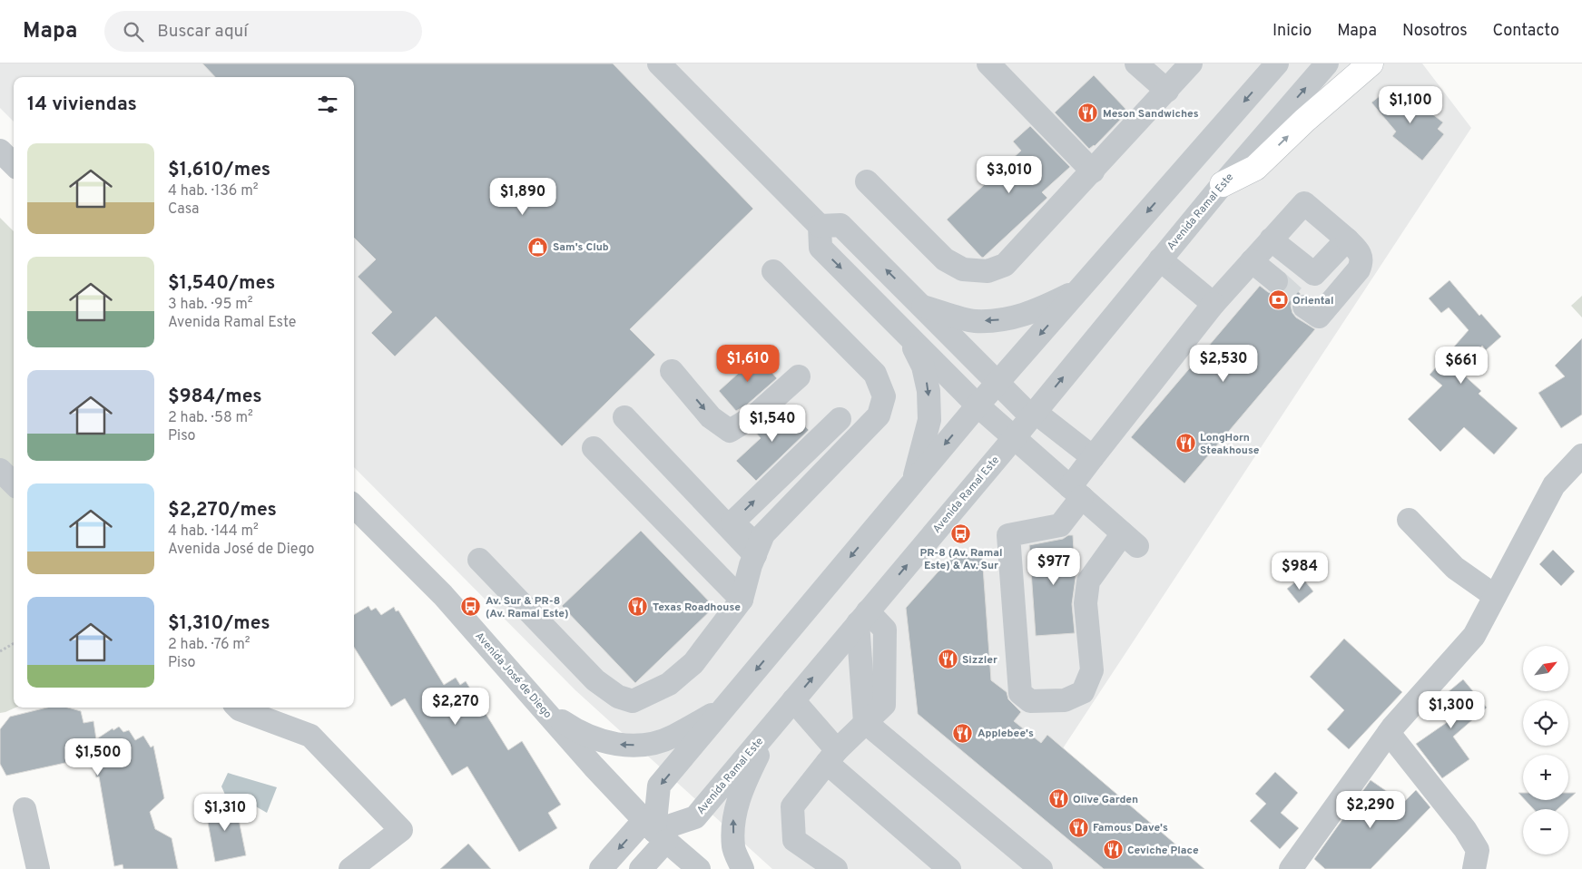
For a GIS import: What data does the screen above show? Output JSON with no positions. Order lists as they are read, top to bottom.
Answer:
{
  "streets": {
    "street": ["Avenida Ramal Este", "Avenida José de Diego"]
  },
  "crossings": [
    ["Avenida Ramal Este", "Avenida José de Diego"]
  ],
  "places": {
    "restaurant": [
      "Meson Sandwiches",
      "LongHorn Steakhouse",
      "Texas Roadhouse",
      "Sizzler",
      "Applebee's",
      "Olive Garden",
      "Famous Dave's",
      "Ceviche Place"
    ],
    "shop": ["Sam's Club"],
    "bank": ["Oriental"],
    "bus stop": ["PR-8 (Av. Ramal Este) & Av. Sur", "Av. Sur & PR-8 (Av. Ramal Este)"]
  },
  "north": "top right",
  "page": {
    "header": "Mapa",
    "search": "Buscar aquí",
    "nav": [
      "Inicio",
      "Mapa",
      "Nosotros",
      "Contacto"
    ],
    "heading": "14 viviendas",
    "price": [
      "$1,100",
      "$3,010",
      "$1,890",
      "$1,610",
      "$2,530",
      "$661",
      "$1,540",
      "$977",
      "$984",
      "$2,270",
      "$1,300",
      "$1,500",
      "$2,290",
      "$1,310"
    ],
    "list": [
      {
        "name": "$1,610/mes",
        "note": "4 hab. · 136 m² · Casa"
      },
      {
        "name": "$1,540/mes",
        "note": "3 hab. · 95 m² · Avenida Ramal Este"
      },
      {
        "name": "$984/mes",
        "note": "2 hab. · 58 m² · Piso"
      },
      {
        "name": "$2,270/mes",
        "note": "4 hab. · 144 m² · Avenida José de Diego"
      },
      {
        "name": "$1,310/mes",
        "note": "2 hab. · 76 m² · Piso"
      }
    ],
    "map_buttons": ["+", "−"]
  }
}
